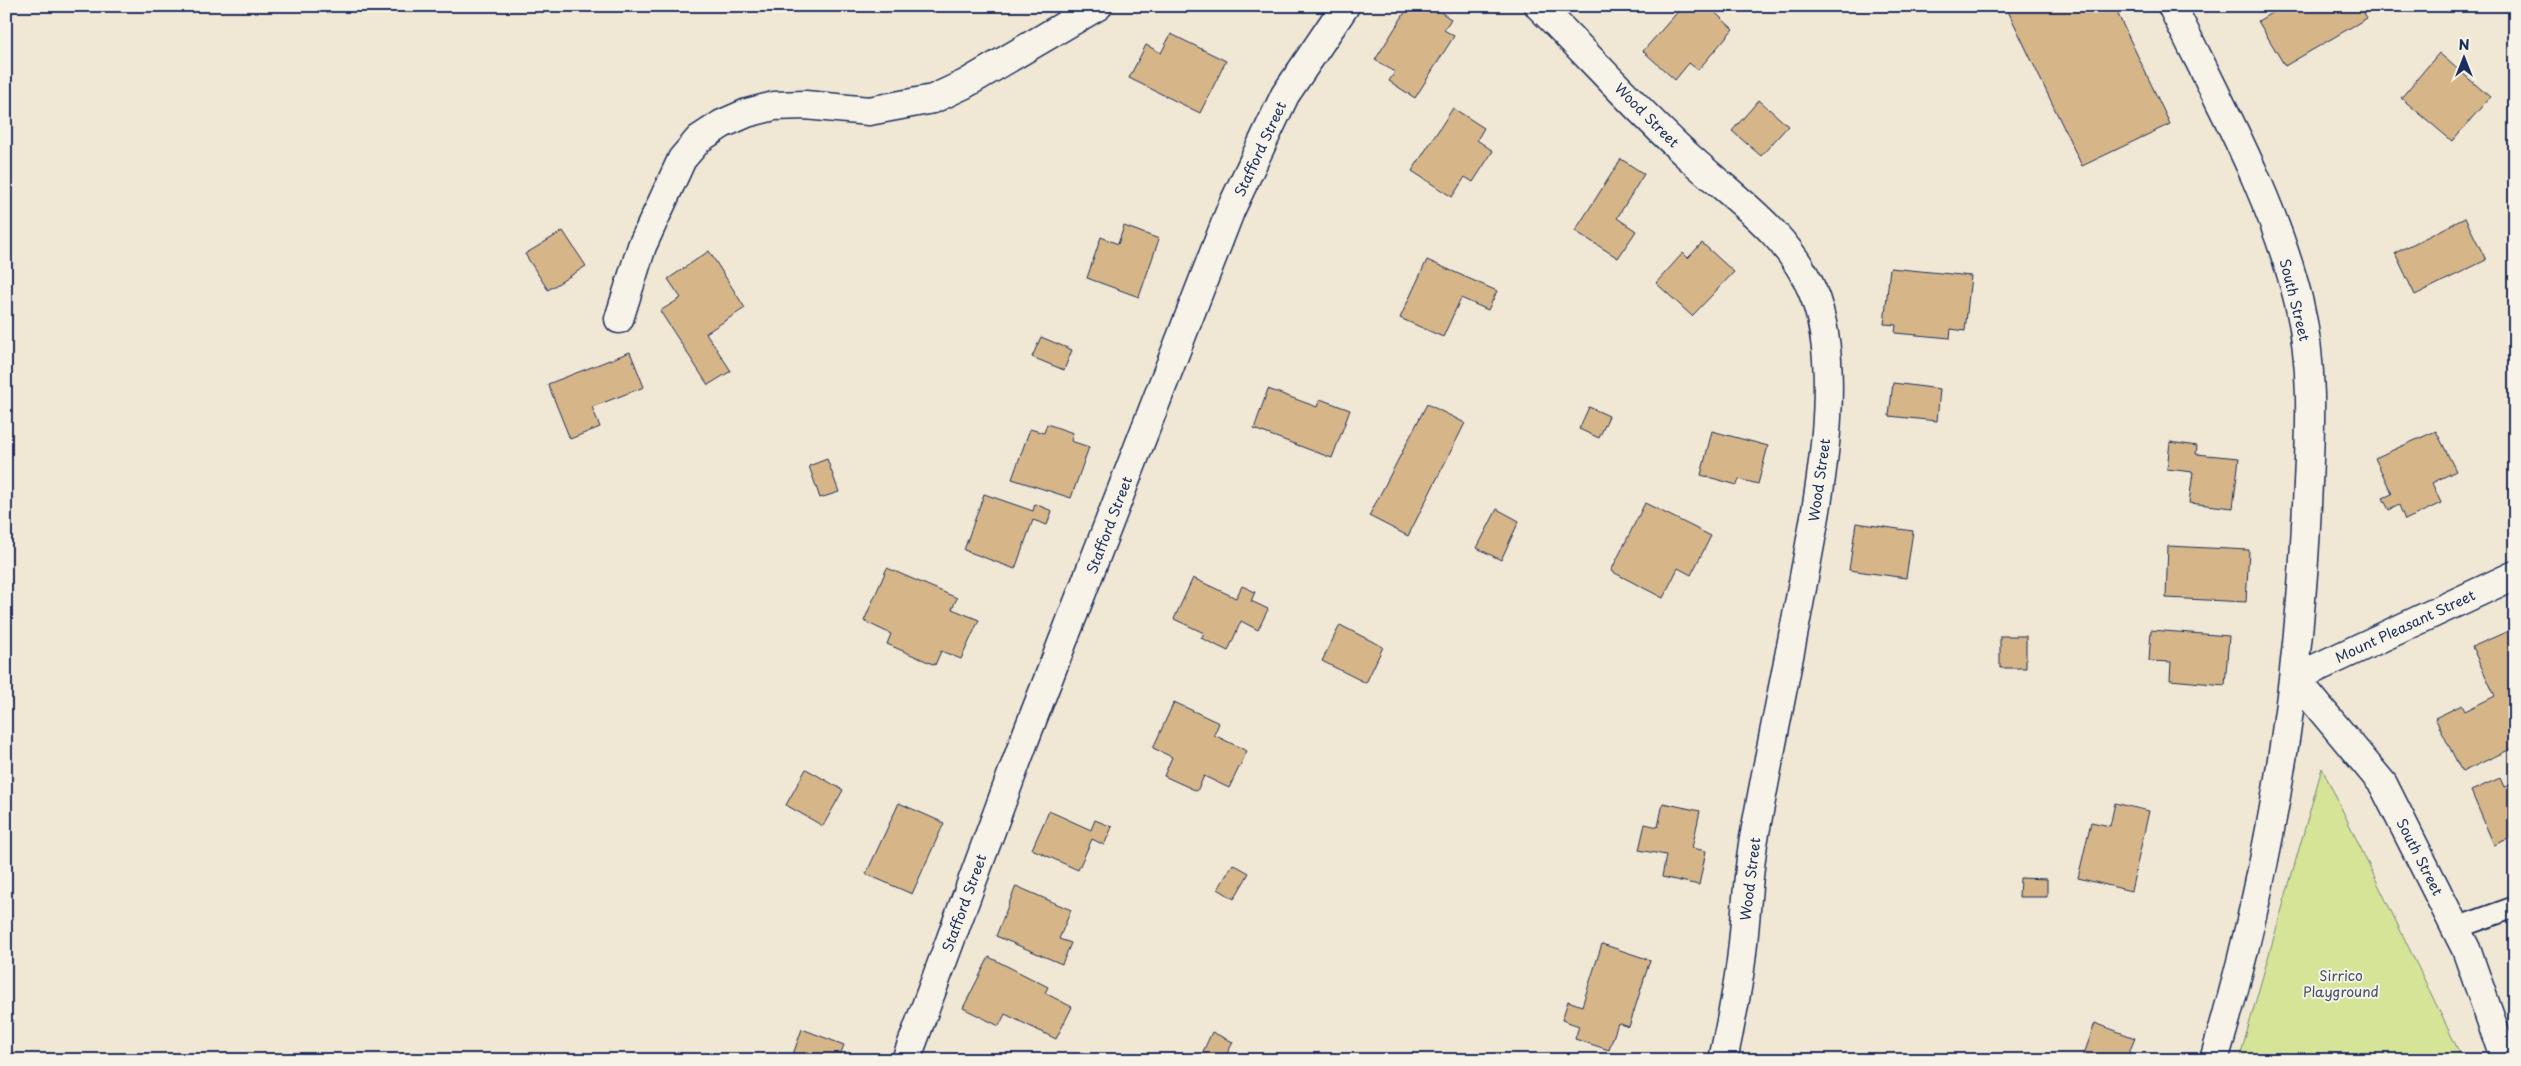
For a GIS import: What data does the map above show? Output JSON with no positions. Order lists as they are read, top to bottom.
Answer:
{
  "streets": {
    "street": [
      "Wood Street",
      "Stafford Street",
      "South Street",
      "Mount Pleasant Street"
    ]
  },
  "crossings": [
    ["South Street", "Mount Pleasant Street"]
  ],
  "parks": ["Sirrico Playground"],
  "north": "top"
}
